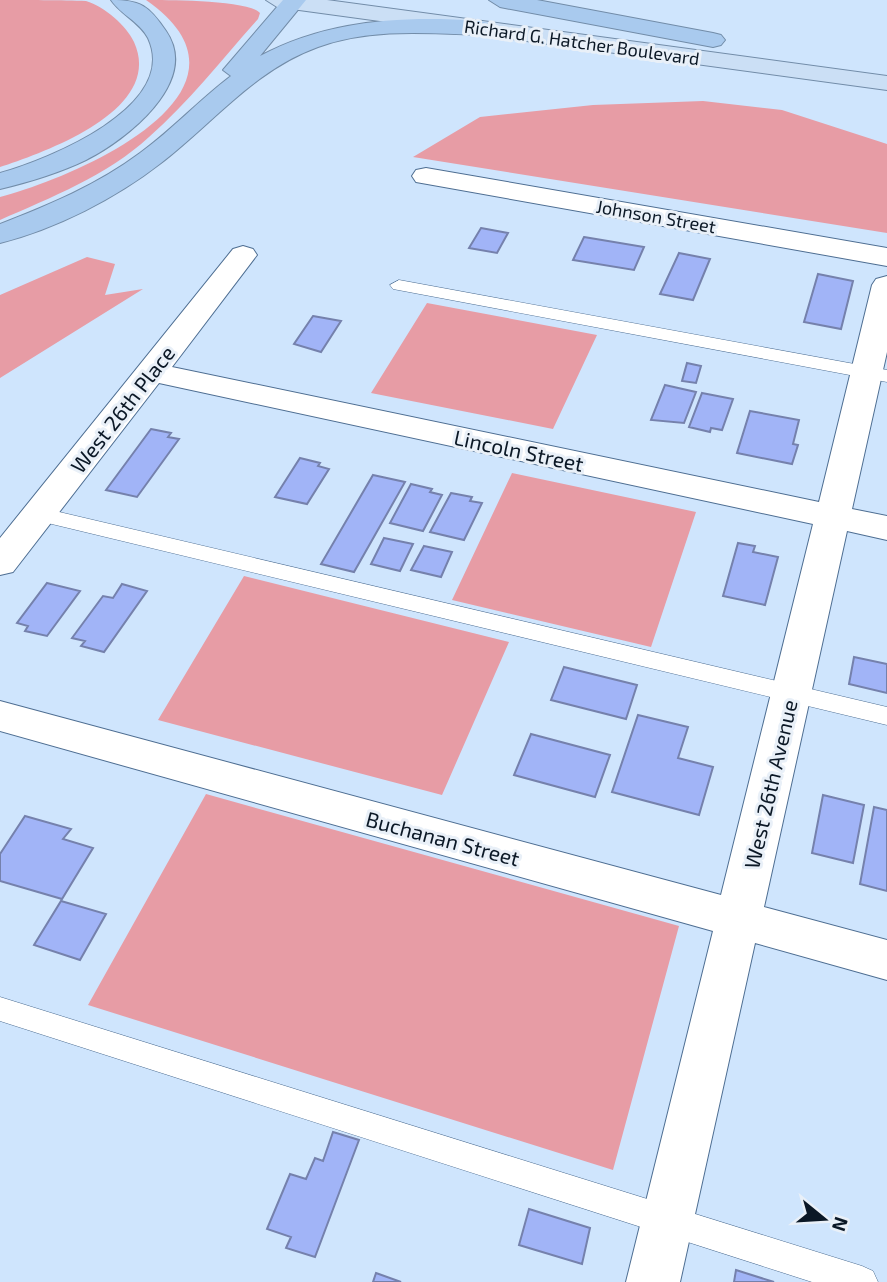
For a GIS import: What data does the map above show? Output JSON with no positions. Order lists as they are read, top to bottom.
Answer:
{
  "streets": {
    "main road": ["Richard G. Hatcher Boulevard"],
    "street": [
      "Johnson Street",
      "West 26th Place",
      "Lincoln Street",
      "West 26th Avenue",
      "Buchanan Street"
    ]
  },
  "crossings": [
    ["West 26th Place", "Lincoln Street"],
    ["Lincoln Street", "West 26th Avenue"],
    ["West 26th Avenue", "Buchanan Street"]
  ],
  "north": "right"
}
